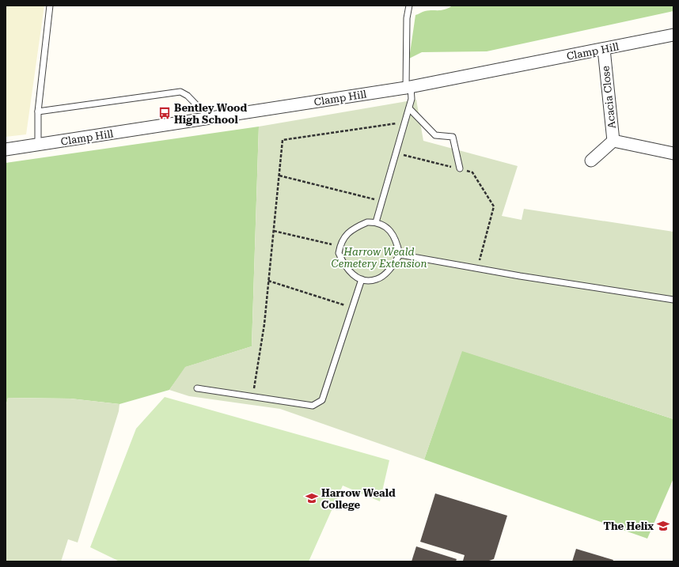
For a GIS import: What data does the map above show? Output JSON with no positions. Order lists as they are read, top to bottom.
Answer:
{
  "streets": {
    "street": ["Clamp Hill", "Acacia Close"]
  },
  "crossings": [
    ["Clamp Hill", "Acacia Close"]
  ],
  "parks": ["Harrow Weald Cemetery Extension"],
  "places": {
    "bus stop": ["Bentley Wood High School"],
    "school or university": ["Harrow Weald College", "The Helix"]
  }
}
